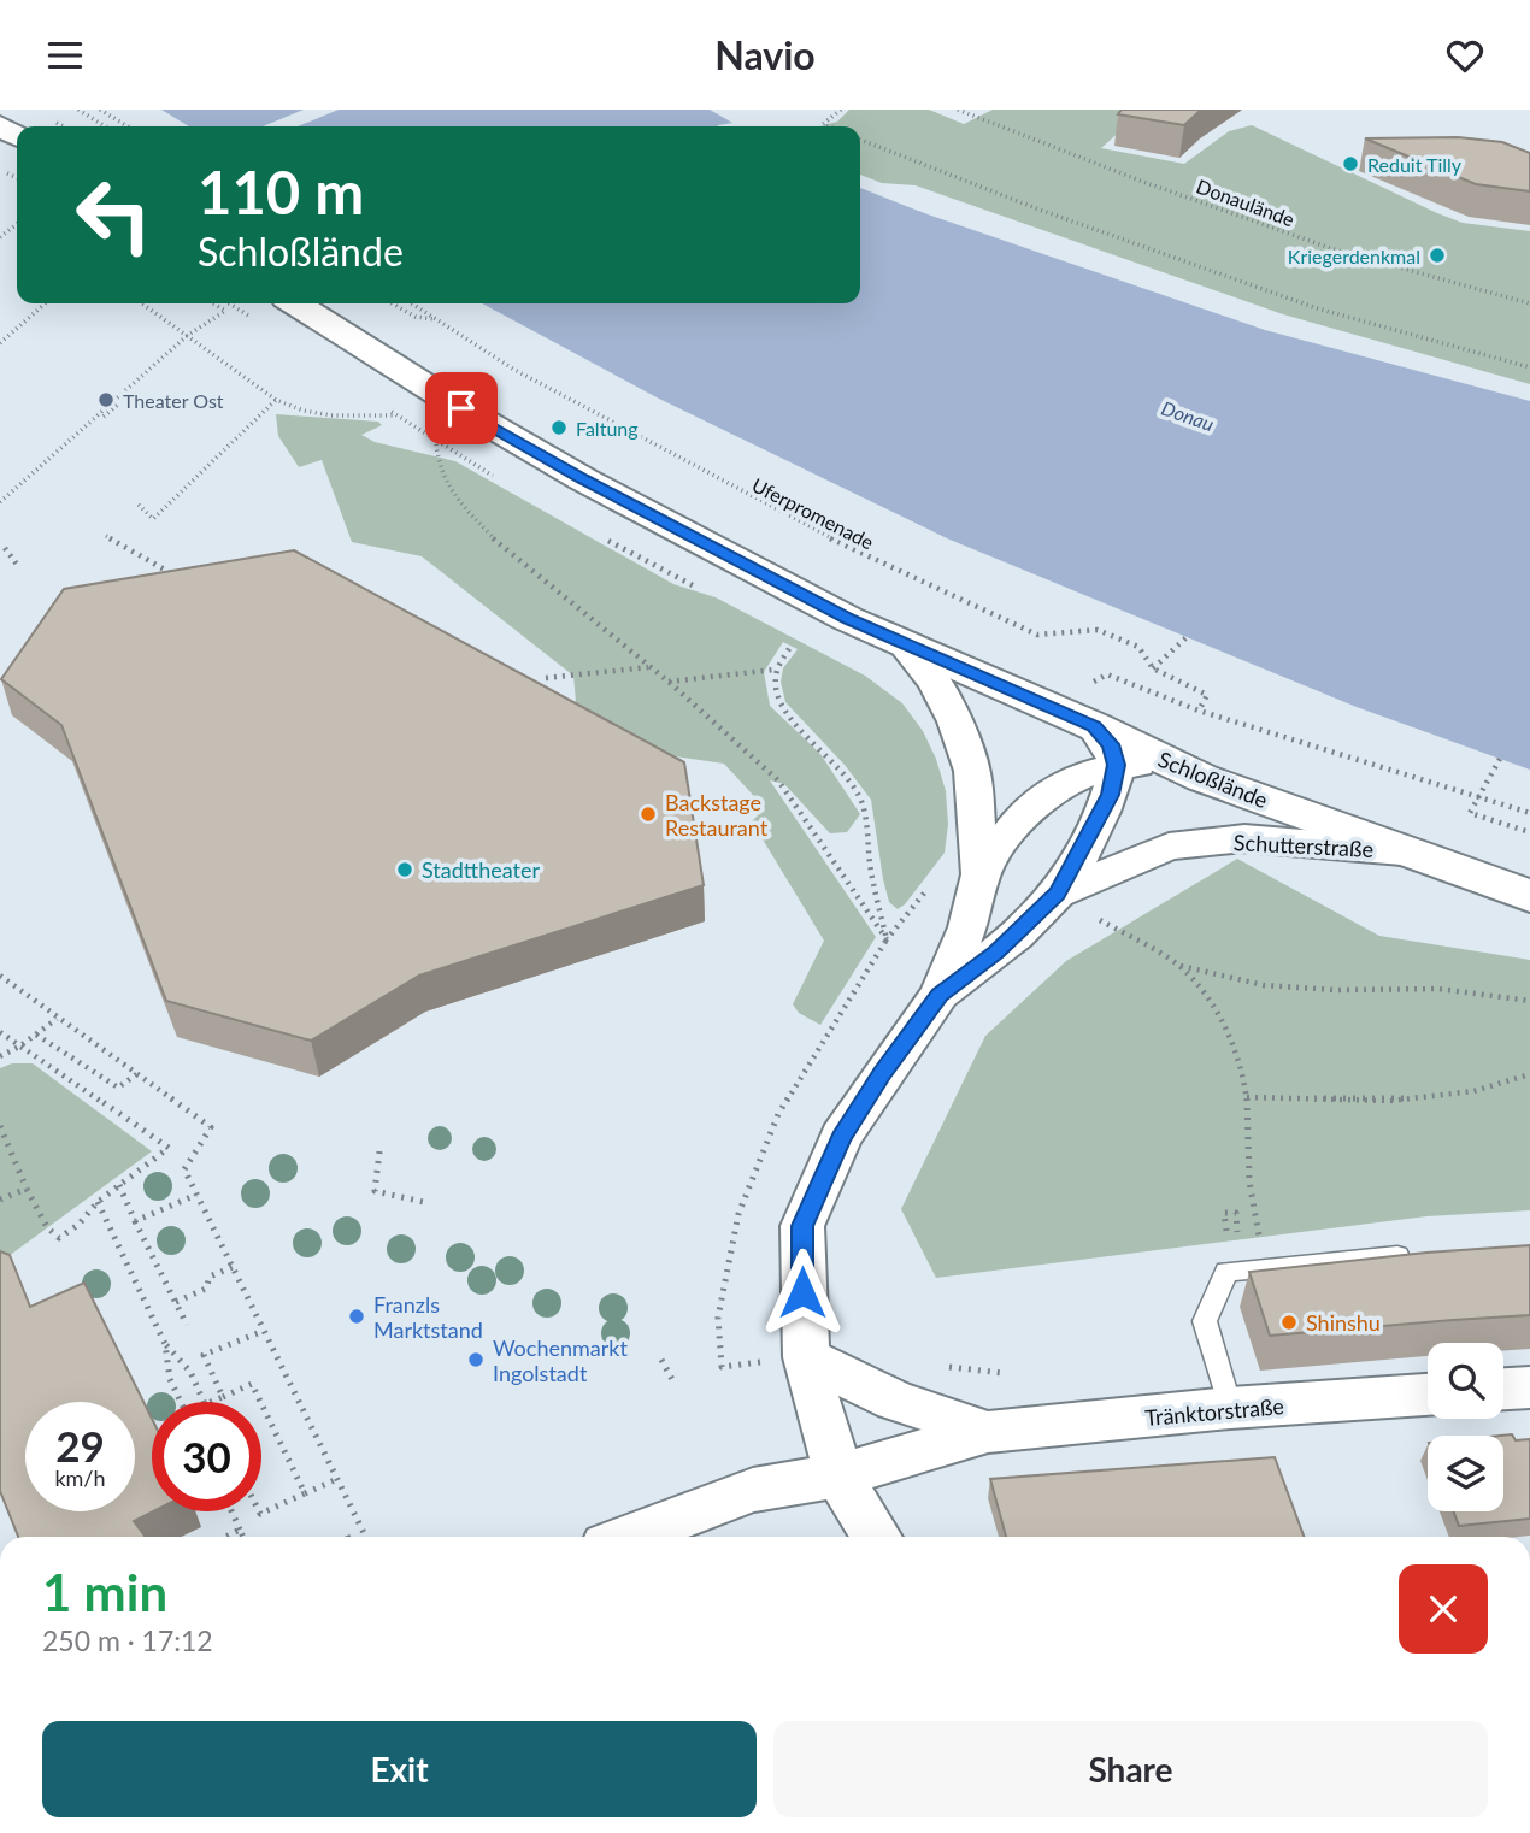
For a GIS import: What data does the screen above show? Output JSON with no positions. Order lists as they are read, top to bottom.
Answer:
{
  "streets": {
    "street": ["Schloßlände", "Schutterstraße", "Tränktorstraße"],
    "path": ["Donaulände", "Uferpromenade"]
  },
  "crossings": [
    ["Schloßlände", "Schutterstraße"],
    ["Schutterstraße", "Tränktorstraße"]
  ],
  "water": ["Donau"],
  "places": [
    "Reduit Tilly",
    "Kriegerdenkmal",
    "Theater Ost",
    "Faltung",
    "Backstage Restaurant",
    "Stadttheater",
    "Franzls Marktstand",
    "Shinshu",
    "Wochenmarkt Ingolstadt"
  ],
  "page": {
    "header": "Navio",
    "turn": ["110 m", "Schloßlände"],
    "speed": "29 km/h",
    "limit": "30",
    "heading": ["1 min", "250 m · 17:12"],
    "buttons": ["Exit", "Share"]
  }
}
